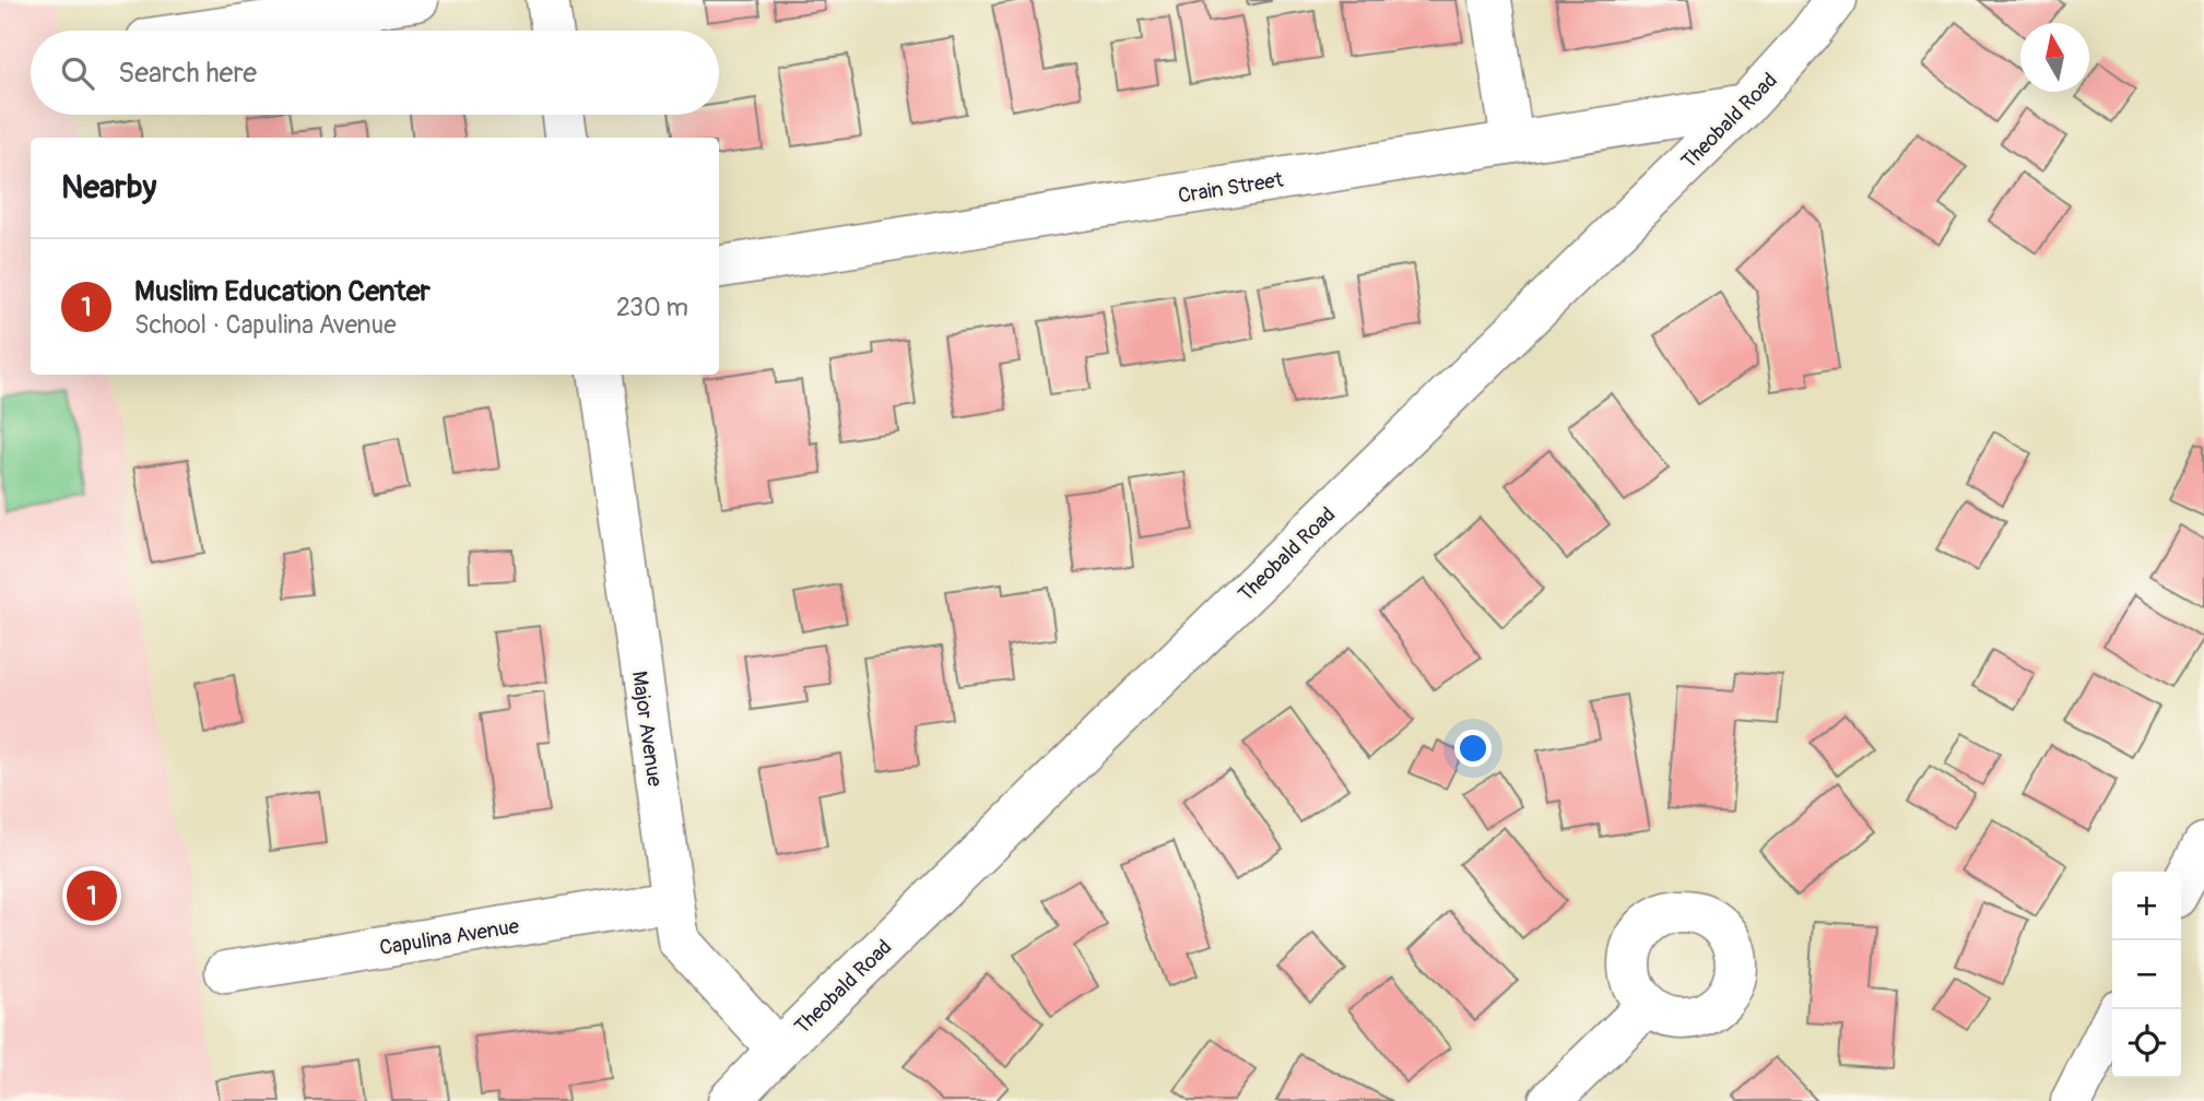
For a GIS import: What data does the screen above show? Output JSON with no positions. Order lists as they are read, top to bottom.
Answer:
{
  "streets": {
    "street": [
      "Theobald Road",
      "Crain Street",
      "Major Avenue",
      "Capulina Avenue"
    ]
  },
  "crossings": [
    ["Theobald Road", "Crain Street"],
    ["Theobald Road", "Major Avenue"],
    ["Major Avenue", "Capulina Avenue"]
  ],
  "north": "top",
  "page": {
    "search": "Search here",
    "heading": "Nearby",
    "list": [
      {
        "mark": "1",
        "name": "Muslim Education Center",
        "note": "School · Capulina Avenue",
        "value": "230 m"
      }
    ],
    "pins": "1",
    "map_buttons": ["+", "−"]
  }
}
